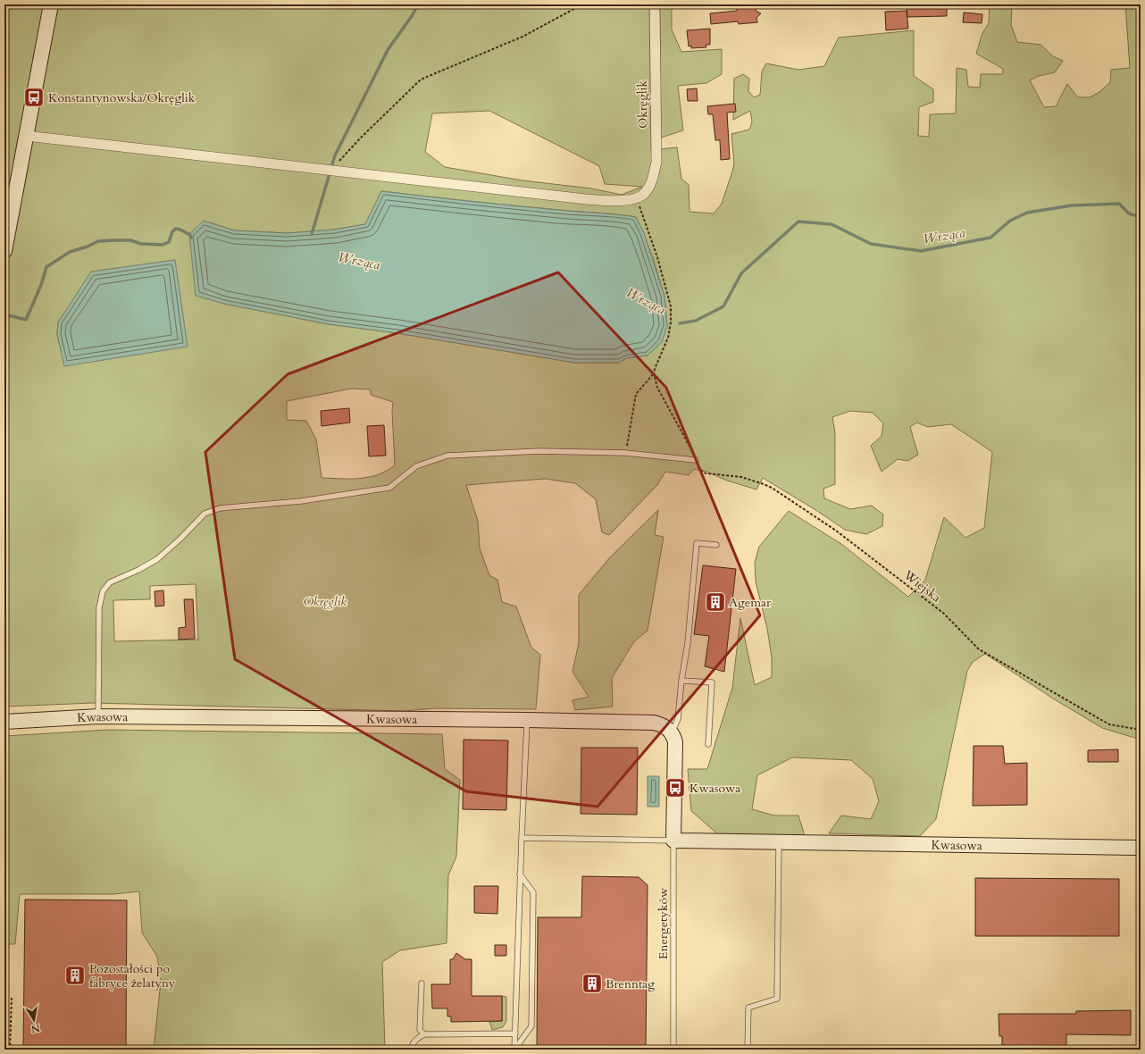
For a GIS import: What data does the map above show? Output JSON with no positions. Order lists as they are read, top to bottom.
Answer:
{
  "streets": {
    "street": ["Okręglik", "Kwasowa"],
    "lane": ["Energetyków"],
    "path": ["Wiejska"]
  },
  "crossings": [
    ["Kwasowa", "Energetyków"]
  ],
  "water": ["Wrząca"],
  "parks": ["Okręglik"],
  "places": {
    "bus stop": ["Konstantynowska/Okręglik", "Kwasowa"],
    "building": ["Agemar", "Pozostałości po fabryce żelatyny", "Brenntag"]
  },
  "north": "bottom"
}
